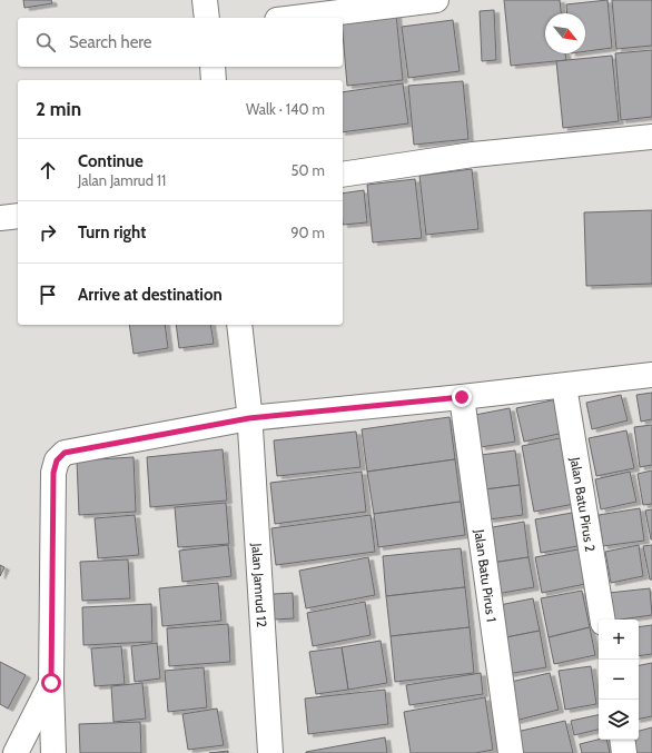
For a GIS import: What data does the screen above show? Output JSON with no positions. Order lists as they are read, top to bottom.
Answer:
{
  "streets": {
    "street": ["Jalan Batu Pirus 2", "Jalan Batu Pirus 1", "Jalan Jamrud 12"]
  },
  "north": "bottom right",
  "page": {
    "search": "Search here",
    "heading": ["2 min", "Walk · 140 m"],
    "list": [
      ["Continue", "Jalan Jamrud 11", "50 m"],
      ["Turn right", "90 m"],
      "Arrive at destination"
    ],
    "map_buttons": ["+", "−"]
  }
}
